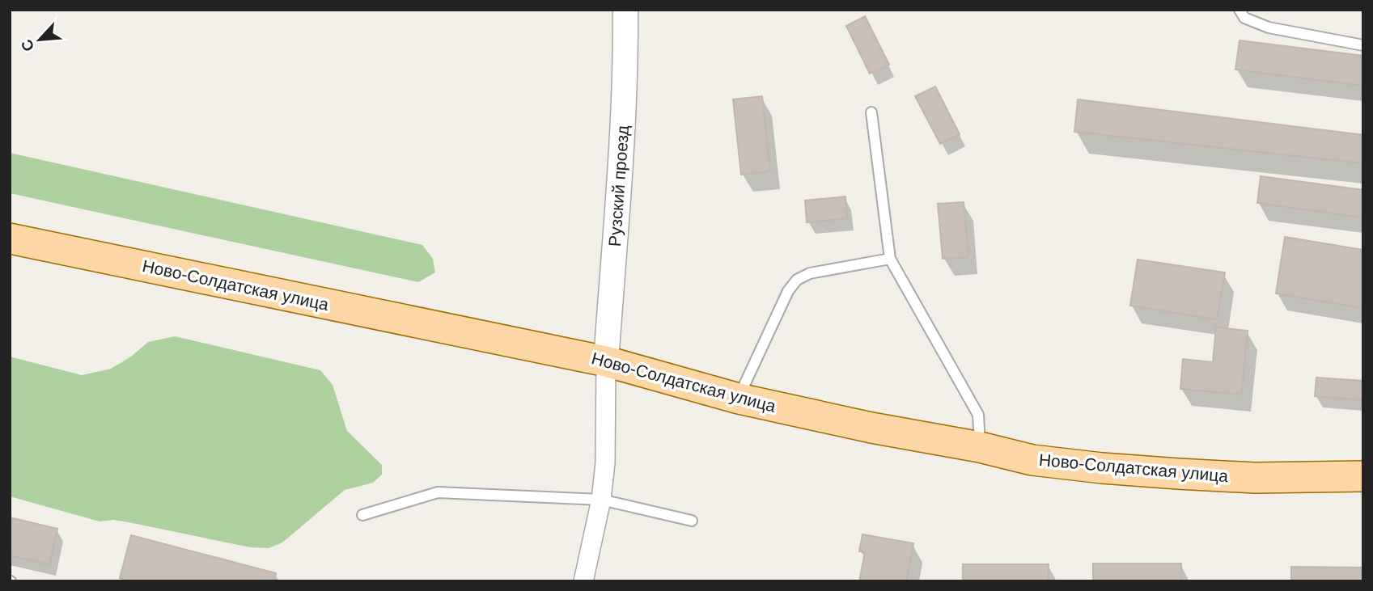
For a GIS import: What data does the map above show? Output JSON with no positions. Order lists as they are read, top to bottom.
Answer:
{
  "streets": {
    "main road": ["Ново-Солдатская улица"],
    "street": ["Рузский проезд"]
  },
  "crossings": [
    ["Рузский проезд", "Ново-Солдатская улица"]
  ],
  "north": "bottom left"
}
